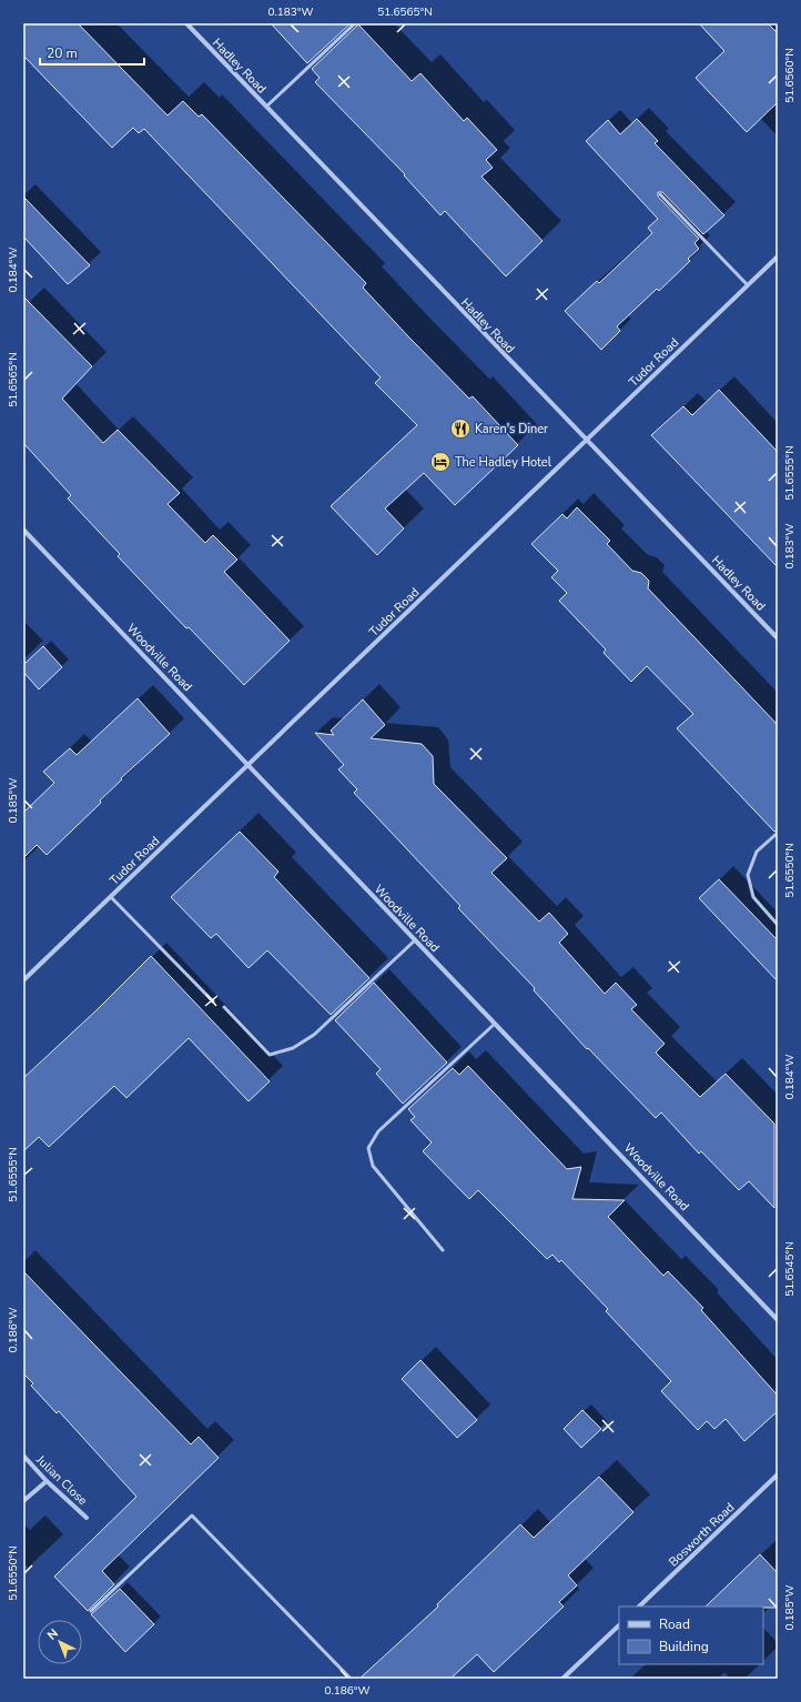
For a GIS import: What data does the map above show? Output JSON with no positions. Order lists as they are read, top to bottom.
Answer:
{
  "streets": {
    "street": [
      "Hadley Road",
      "Tudor Road",
      "Woodville Road",
      "Julian Close",
      "Bosworth Road"
    ]
  },
  "crossings": [
    ["Hadley Road", "Tudor Road"],
    ["Tudor Road", "Woodville Road"]
  ],
  "places": {
    "restaurant": ["Karen's Diner"],
    "hotel": ["The Hadley Hotel"]
  },
  "legend": ["Road", "Building"],
  "scale_bar": "20 m",
  "north": "top left",
  "coordinates": [
    "0.183°W",
    "51.6565°N",
    "51.6560°N",
    "0.184°W",
    "51.6555°N",
    "0.185°W",
    "51.6550°N",
    "51.6545°N",
    "0.186°W"
  ]
}
